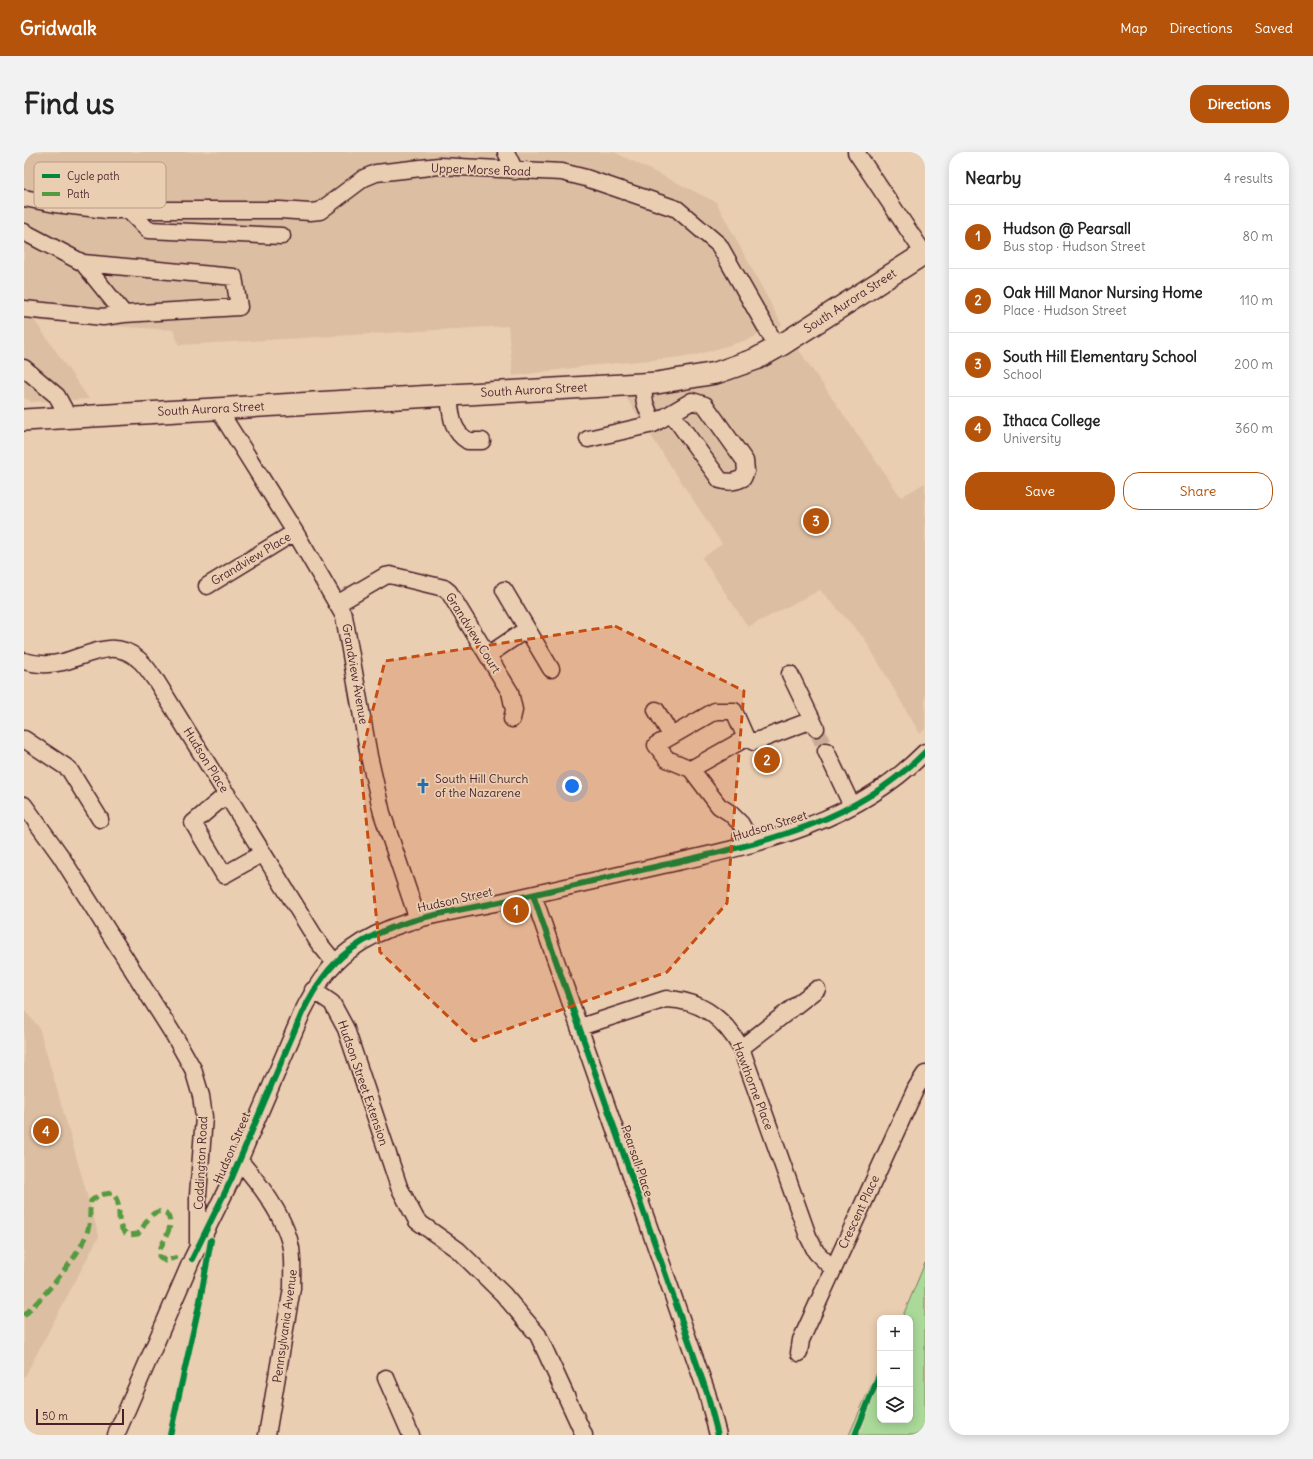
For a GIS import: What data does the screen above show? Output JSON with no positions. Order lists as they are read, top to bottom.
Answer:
{
  "streets": {
    "main road": ["South Aurora Street"],
    "street": [
      "Upper Morse Road",
      "Grandview Place",
      "Grandview Court",
      "Grandview Avenue",
      "Hudson Place",
      "Hudson Street",
      "Hudson Street Extension",
      "Hawthorne Place",
      "Pearsall Place",
      "Coddington Road",
      "Crescent Place",
      "Pennsylvania Avenue"
    ]
  },
  "crossings": [
    ["Upper Morse Road", "South Aurora Street"],
    ["South Aurora Street", "Grandview Avenue"],
    ["Grandview Place", "Grandview Avenue"],
    ["Grandview Court", "Grandview Avenue"],
    ["Grandview Avenue", "Hudson Street"],
    ["Hudson Place", "Hudson Street"],
    ["Hudson Street", "Hudson Street Extension"],
    ["Hudson Street", "Pearsall Place"],
    ["Hudson Street", "Coddington Road"],
    ["Hudson Street", "Pennsylvania Avenue"],
    ["Hawthorne Place", "Pearsall Place"],
    ["Hawthorne Place", "Crescent Place"]
  ],
  "places": {
    "church": ["South Hill Church of the Nazarene"]
  },
  "legend": ["Cycle path", "Path"],
  "scale_bar": "50 m",
  "page": {
    "header": "Gridwalk",
    "nav": ["Map", "Directions", "Saved"],
    "buttons": [
      "Directions",
      ["Save", "Share"]
    ],
    "title": "Find us",
    "heading": ["Nearby", "4 results"],
    "list": [
      {
        "mark": "1",
        "name": "Hudson @ Pearsall",
        "note": "Bus stop · Hudson Street",
        "value": "80 m"
      },
      {
        "mark": "2",
        "name": "Oak Hill Manor Nursing Home",
        "note": "Place · Hudson Street",
        "value": "110 m"
      },
      {
        "mark": "3",
        "name": "South Hill Elementary School",
        "note": "School",
        "value": "200 m"
      },
      {
        "mark": "4",
        "name": "Ithaca College",
        "note": "University",
        "value": "360 m"
      }
    ],
    "pins": [
      "3",
      "2",
      "1",
      "4"
    ],
    "map_buttons": ["+", "−"],
    "scale": "50 m"
  }
}
